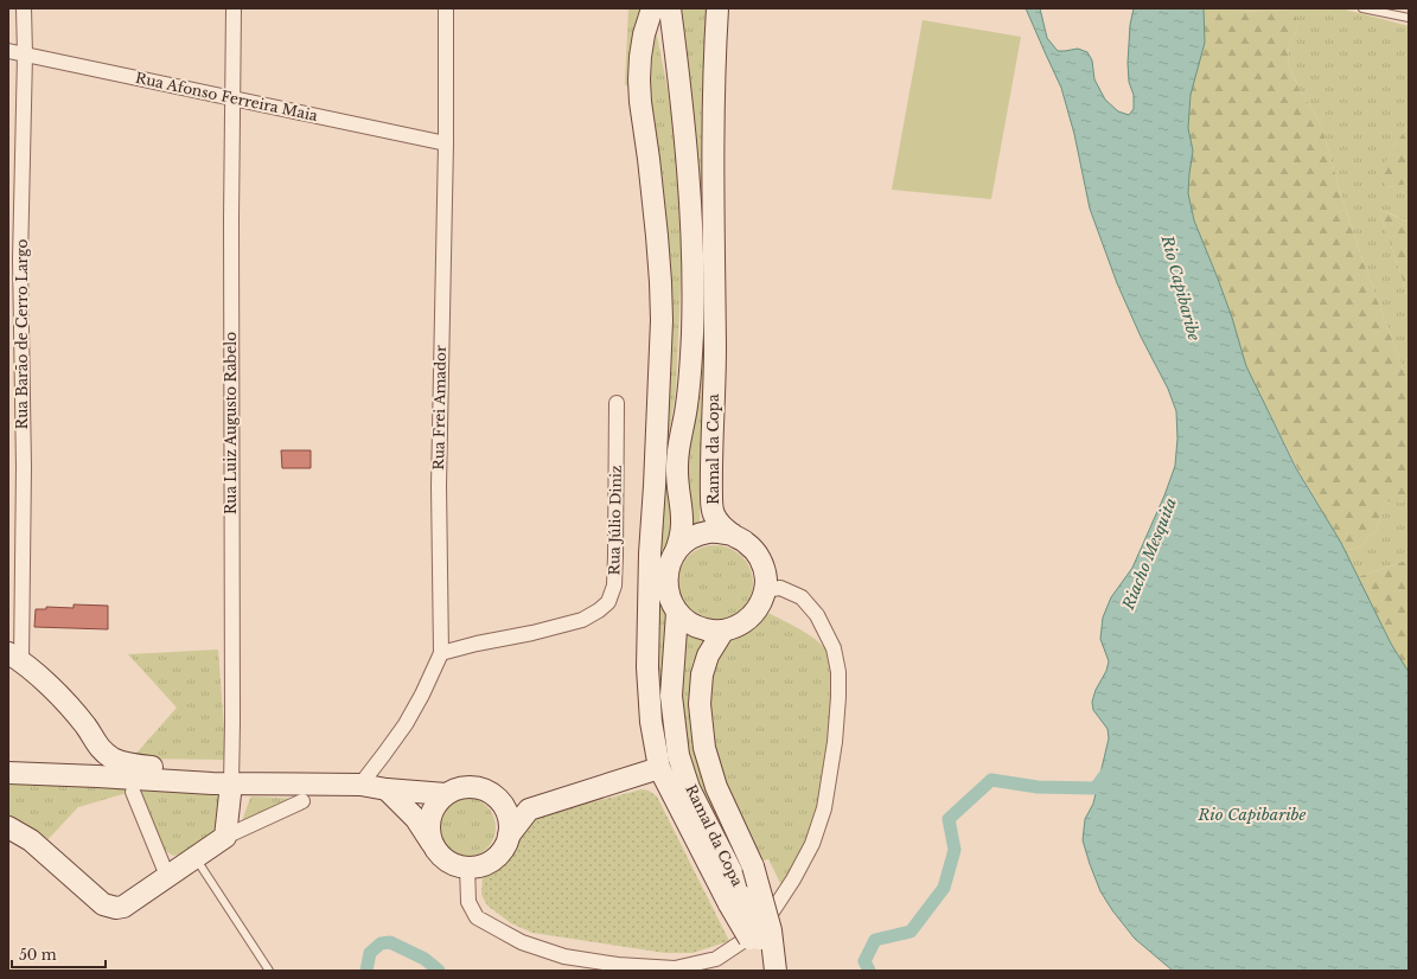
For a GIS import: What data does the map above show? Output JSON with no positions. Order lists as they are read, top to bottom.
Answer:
{
  "streets": {
    "street": [
      "Rua Afonso Ferreira Maia",
      "Rua Barão de Cerro Largo",
      "Rua Frei Amador",
      "Rua Luiz Augusto Rabelo",
      "Ramal da Copa",
      "Rua Júlio Diniz"
    ]
  },
  "crossings": [
    ["Rua Afonso Ferreira Maia", "Rua Barão de Cerro Largo"],
    ["Rua Afonso Ferreira Maia", "Rua Frei Amador"],
    ["Rua Afonso Ferreira Maia", "Rua Luiz Augusto Rabelo"],
    ["Rua Frei Amador", "Rua Júlio Diniz"]
  ],
  "water": ["Rio Capibaribe", "Riacho Mesquita"],
  "scale_bar": "50 m"
}
